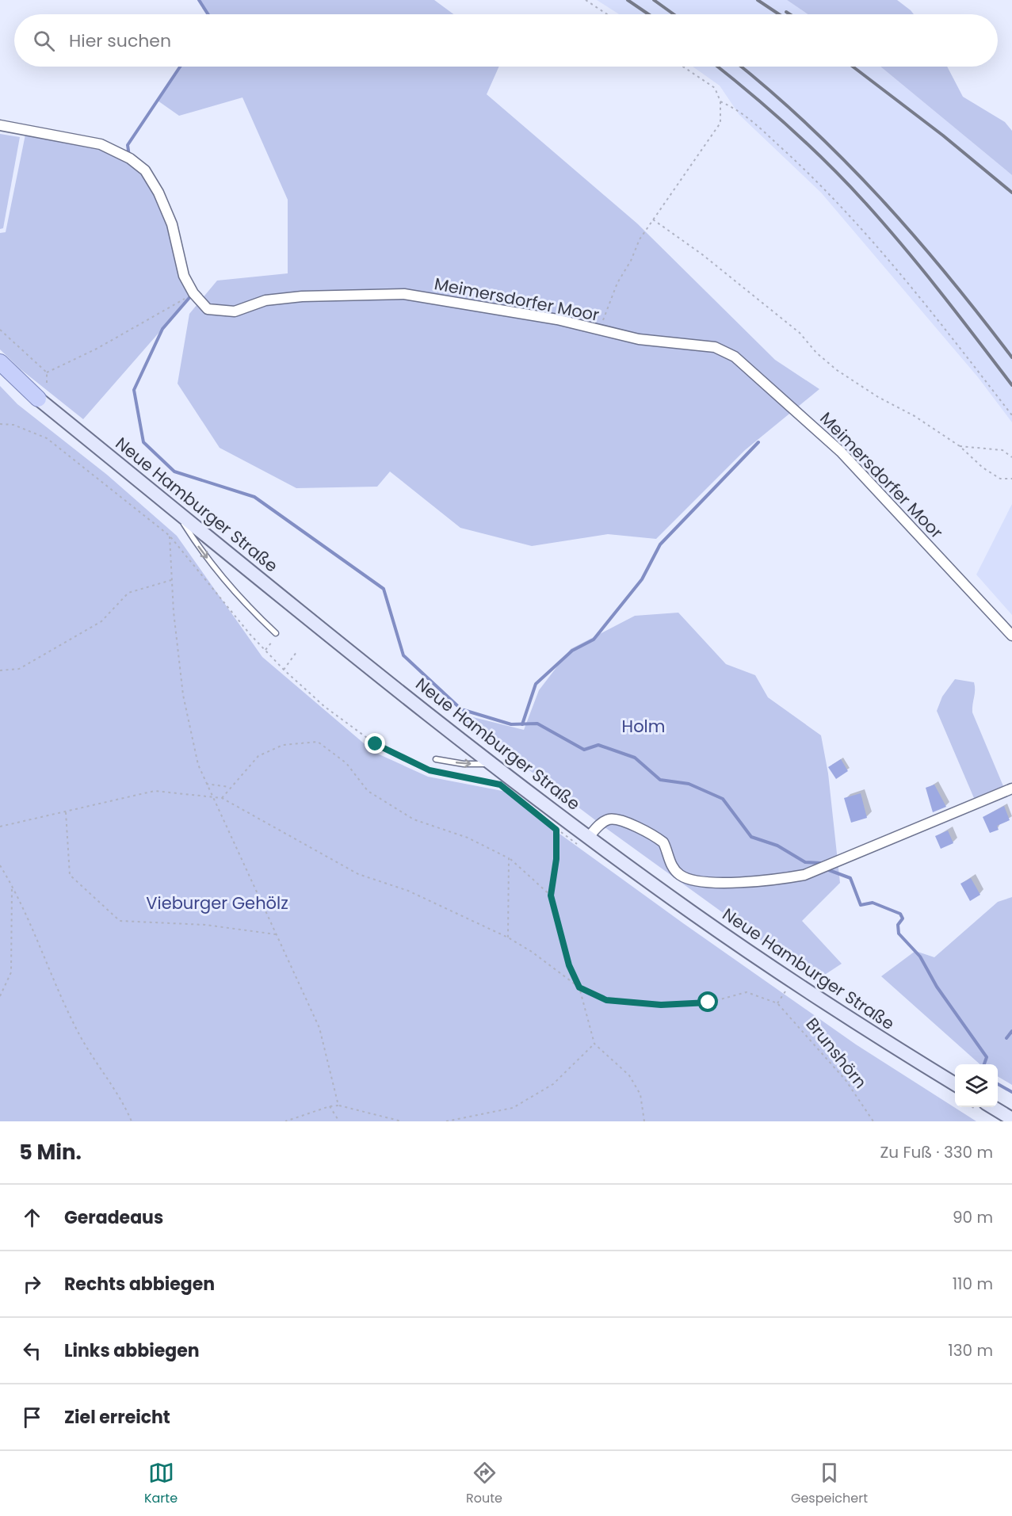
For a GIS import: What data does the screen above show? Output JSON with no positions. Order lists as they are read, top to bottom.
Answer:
{
  "streets": {
    "main road": ["Neue Hamburger Straße"],
    "street": ["Meimersdorfer Moor"],
    "path": ["Brunshörn"]
  },
  "parks": ["Holm", "Vieburger Gehölz"],
  "page": {
    "search": "Hier suchen",
    "heading": ["5 Min.", "Zu Fuß · 330 m"],
    "list": [
      ["Geradeaus", "90 m"],
      ["Rechts abbiegen", "110 m"],
      ["Links abbiegen", "130 m"],
      "Ziel erreicht"
    ],
    "nav": ["Karte", "Route", "Gespeichert"]
  }
}
